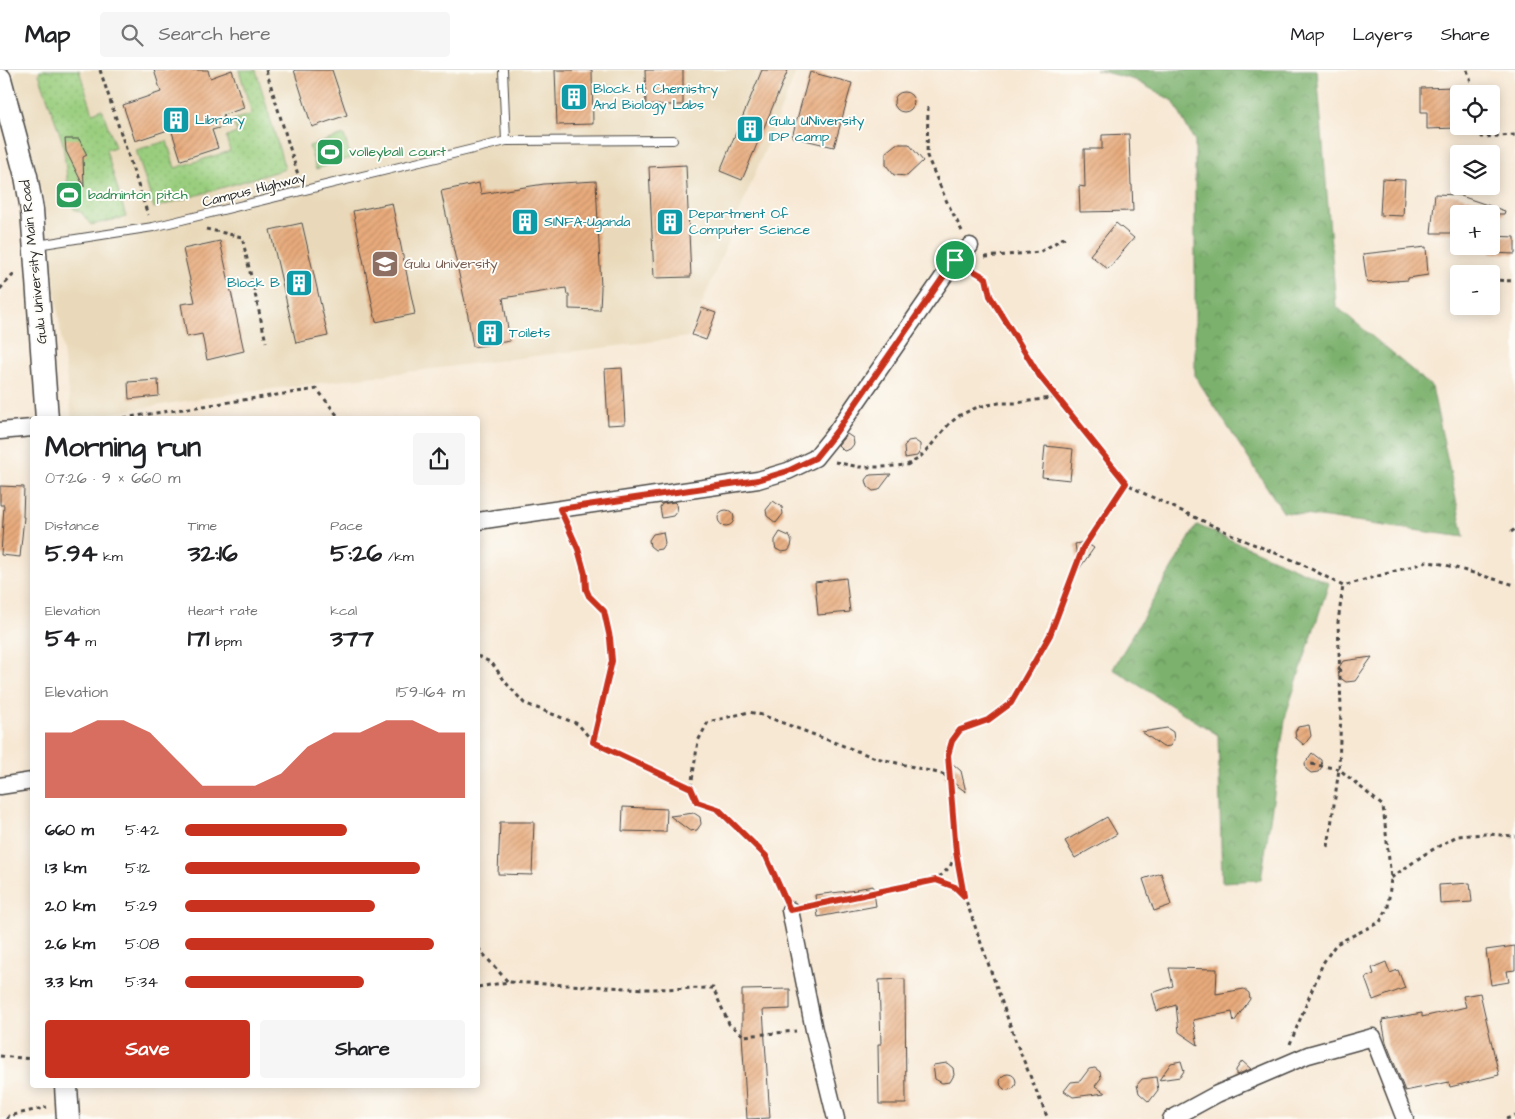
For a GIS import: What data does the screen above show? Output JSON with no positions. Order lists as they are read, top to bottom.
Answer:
{
  "streets": {
    "street": ["Gulu University Main Road"],
    "lane": ["Campus Highway"]
  },
  "crossings": [
    ["Campus Highway", "Gulu University Main Road"]
  ],
  "places": {
    "building": [
      "Block H, Chemistry And Biology Labs",
      "Library",
      "Gulu UNiversity IDP camp",
      "SINFA-Uganda",
      "Department Of Computer Science",
      "Block B",
      "Toilets"
    ],
    "sports": ["volleyball court", "badminton pitch"],
    "school or university": ["Gulu University"]
  },
  "page": {
    "header": "Map",
    "search": "Search here",
    "nav": ["Map", "Layers", "Share"],
    "map_buttons": ["+", "−"],
    "heading": ["Morning run", "07:26 · 9 × 660 m"],
    "stats": [
      ["Distance", "5.94 km"],
      ["Time", "32:16"],
      ["Pace", "5:26 /km"],
      ["Elevation", "54 m"],
      ["Heart rate", "171 bpm"],
      ["kcal", "377"]
    ],
    "chart": ["Elevation", "159–164 m"],
    "list": [
      {
        "name": "660 m",
        "note": "5:42"
      },
      {
        "name": "1.3 km",
        "note": "5:12"
      },
      {
        "name": "2.0 km",
        "note": "5:29"
      },
      {
        "name": "2.6 km",
        "note": "5:08"
      },
      {
        "name": "3.3 km",
        "note": "5:34"
      }
    ],
    "buttons": ["Save", "Share"]
  }
}
